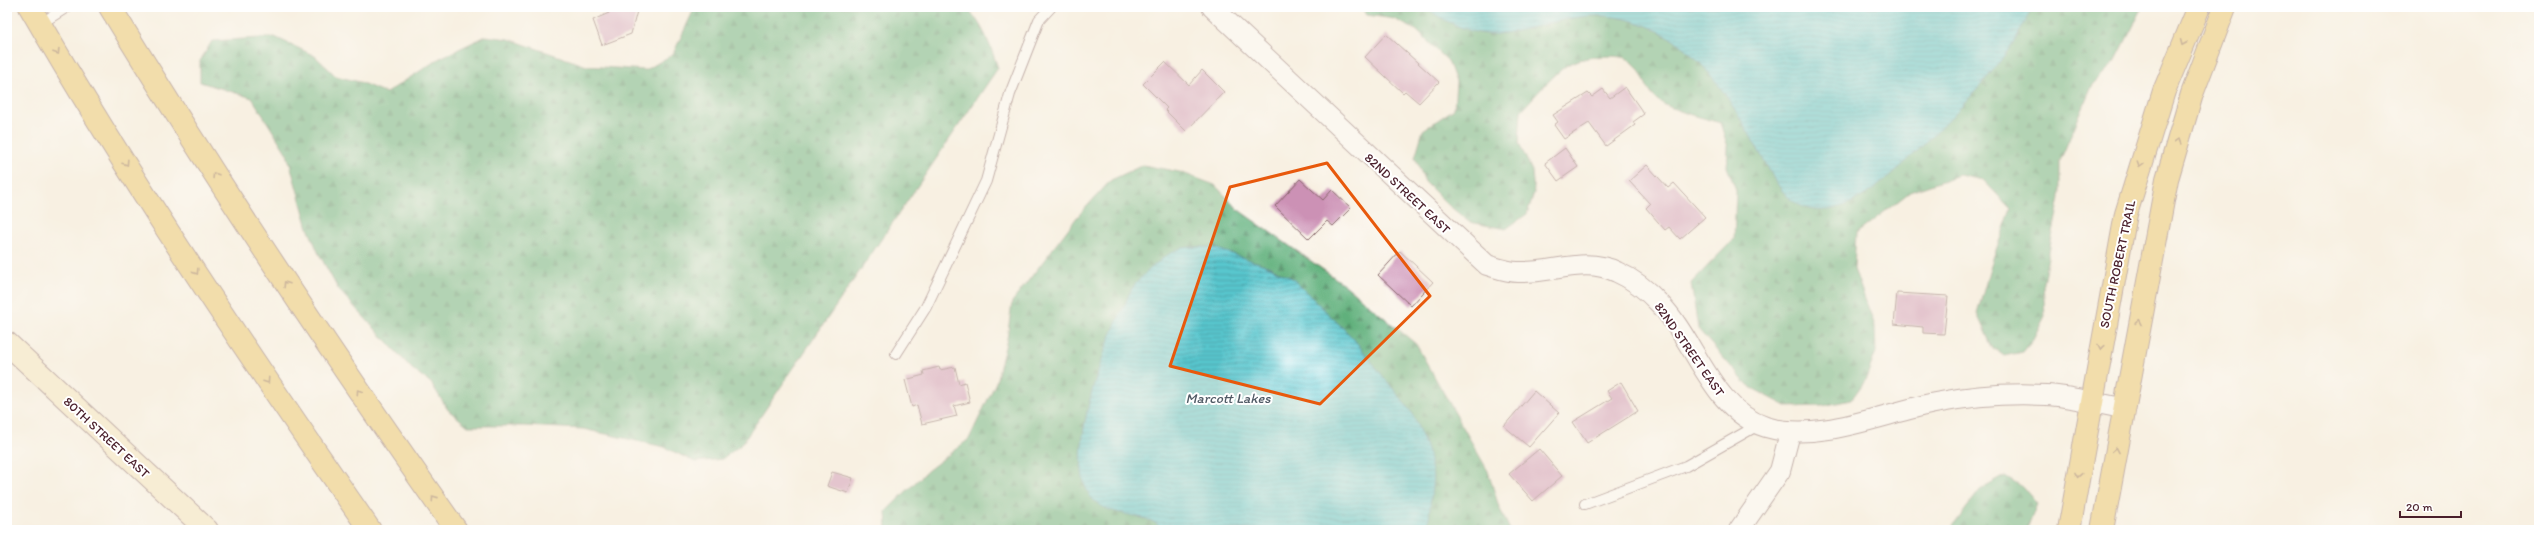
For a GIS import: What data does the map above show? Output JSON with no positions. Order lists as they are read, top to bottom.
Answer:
{
  "streets": {
    "main road": ["SOUTH ROBERT TRAIL"],
    "street": ["82ND STREET EAST", "80TH STREET EAST"]
  },
  "crossings": [
    ["82ND STREET EAST", "SOUTH ROBERT TRAIL"]
  ],
  "water": ["Marcott Lakes"],
  "scale_bar": "20 m"
}
